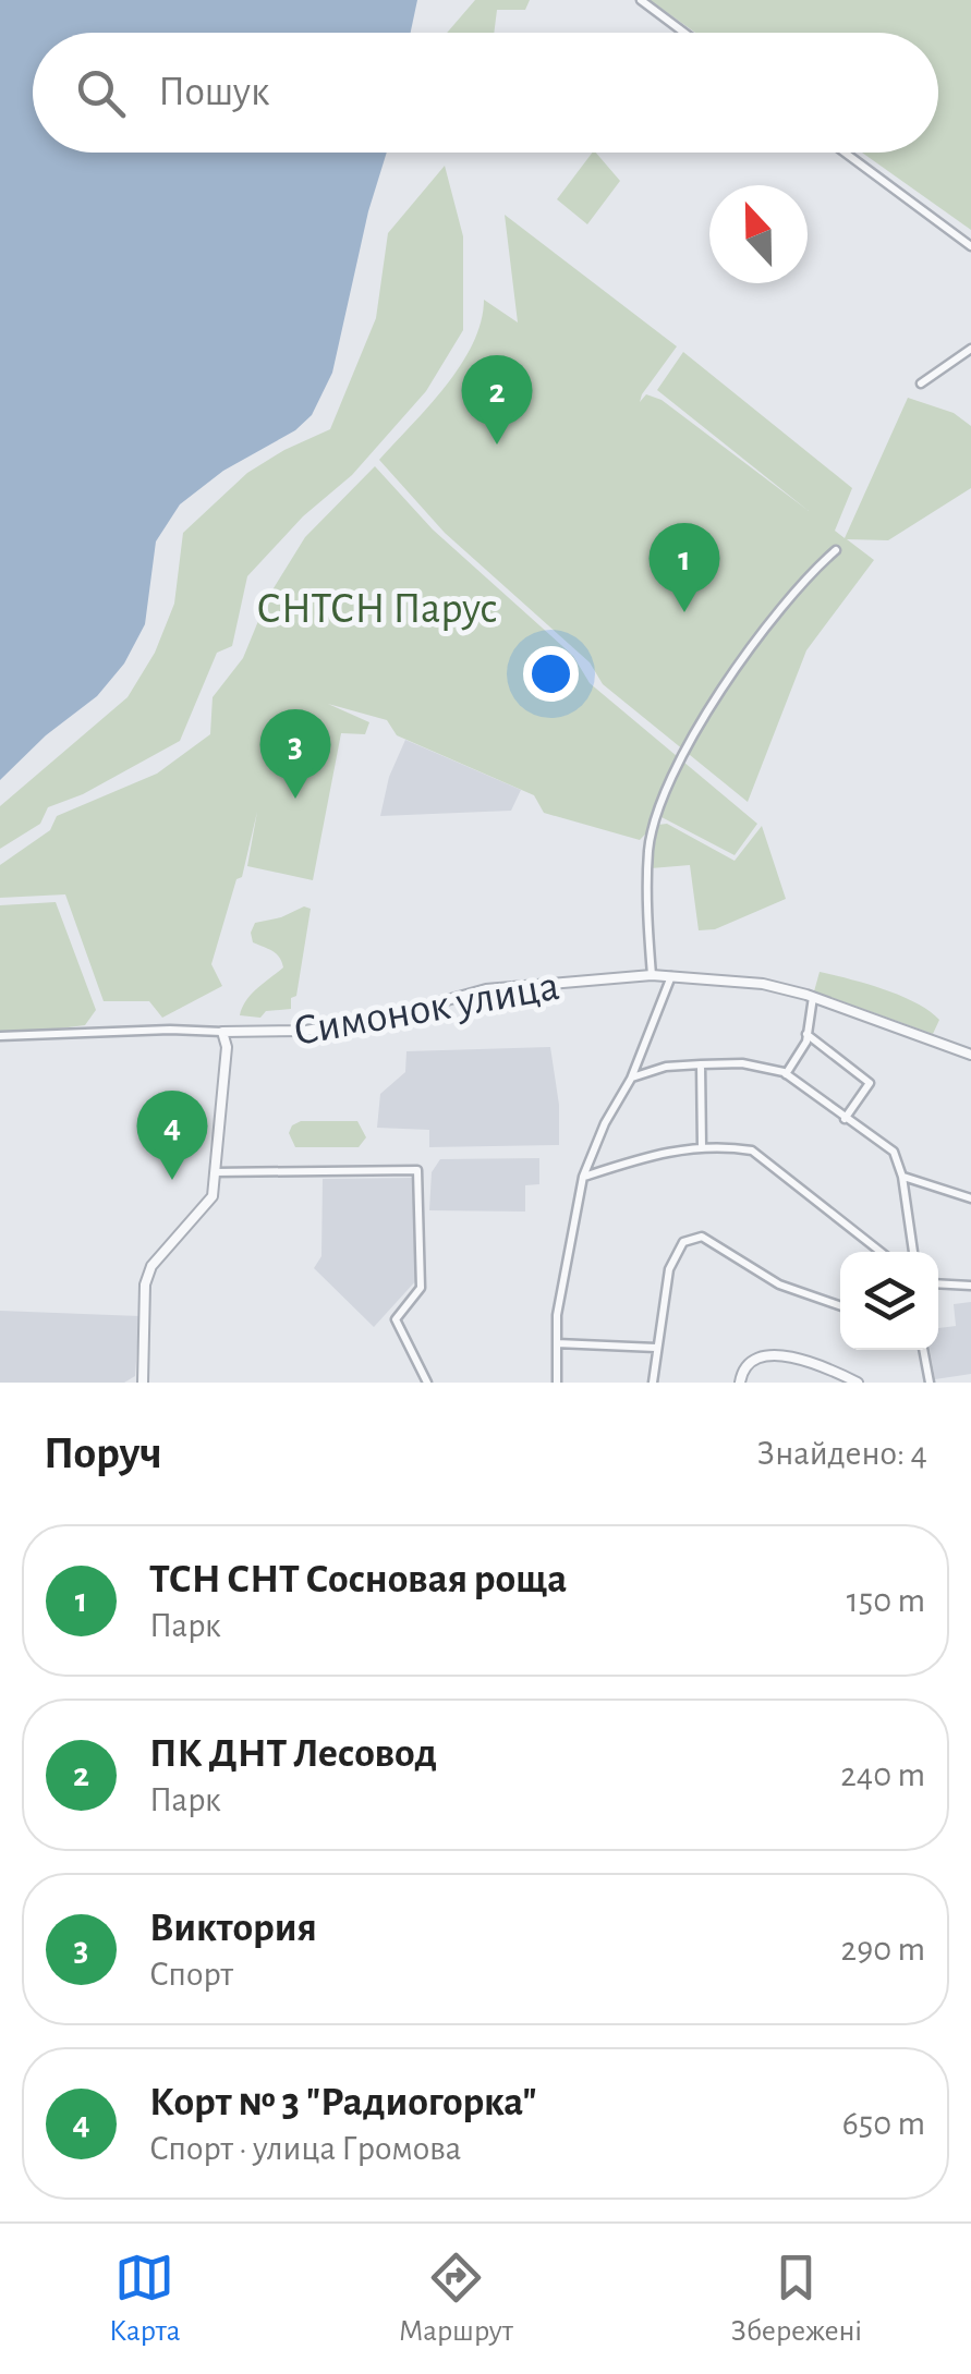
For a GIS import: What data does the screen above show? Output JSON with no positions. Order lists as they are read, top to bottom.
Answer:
{
  "streets": {
    "street": ["Симонок улица"]
  },
  "parks": ["СНТСН Парус"],
  "north": "top",
  "page": {
    "search": "Пошук",
    "pins": [
      "2",
      "1",
      "3",
      "4"
    ],
    "heading": ["Поруч", "Знайдено: 4"],
    "list": [
      {
        "mark": "1",
        "name": "ТСН СНТ Сосновая роща",
        "note": "Парк",
        "value": "150 m"
      },
      {
        "mark": "2",
        "name": "ПК ДНТ Лесовод",
        "note": "Парк",
        "value": "240 m"
      },
      {
        "mark": "3",
        "name": "Виктория",
        "note": "Спорт",
        "value": "290 m"
      },
      {
        "mark": "4",
        "name": "Корт № 3 \"Радиогорка\"",
        "note": "Спорт · улица Громова",
        "value": "650 m"
      }
    ],
    "nav": ["Карта", "Маршрут", "Збережені"]
  }
}
